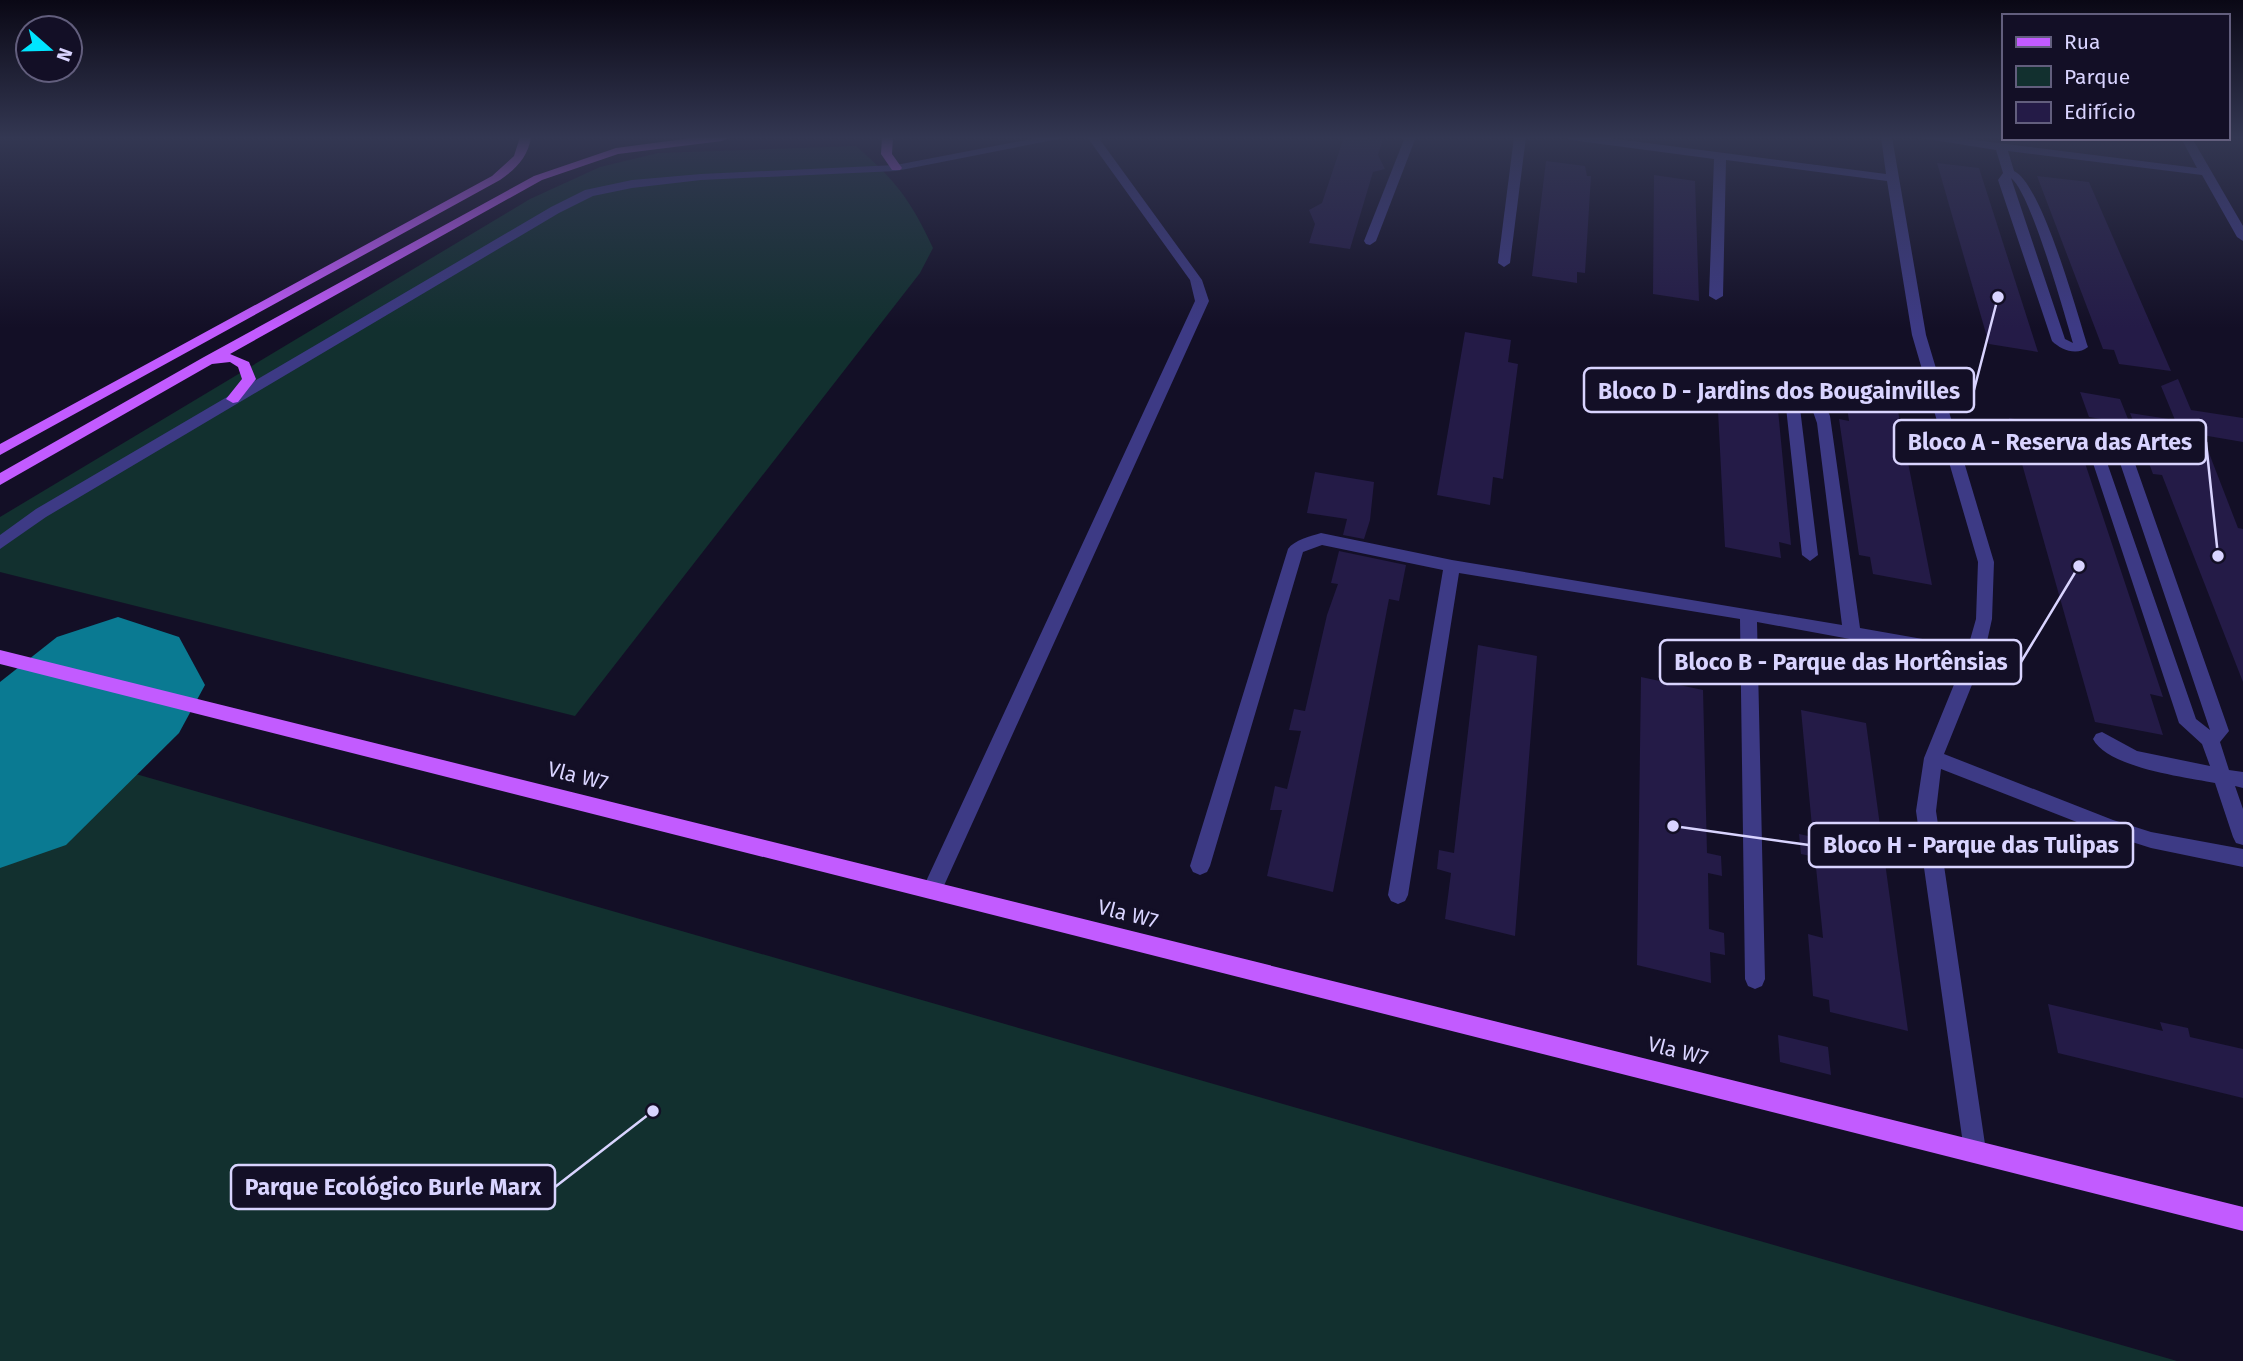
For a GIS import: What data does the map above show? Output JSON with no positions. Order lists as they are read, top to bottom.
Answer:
{
  "streets": {
    "main road": ["Vla W7"]
  },
  "places": [
    "Bloco D - Jardins dos Bougainvilles",
    "Bloco A - Reserva das Artes",
    "Bloco B - Parque das Hortênsias",
    "Bloco H - Parque das Tulipas",
    "Parque Ecológico Burle Marx"
  ],
  "legend": ["Rua", "Parque", "Edifício"],
  "north": "right"
}
